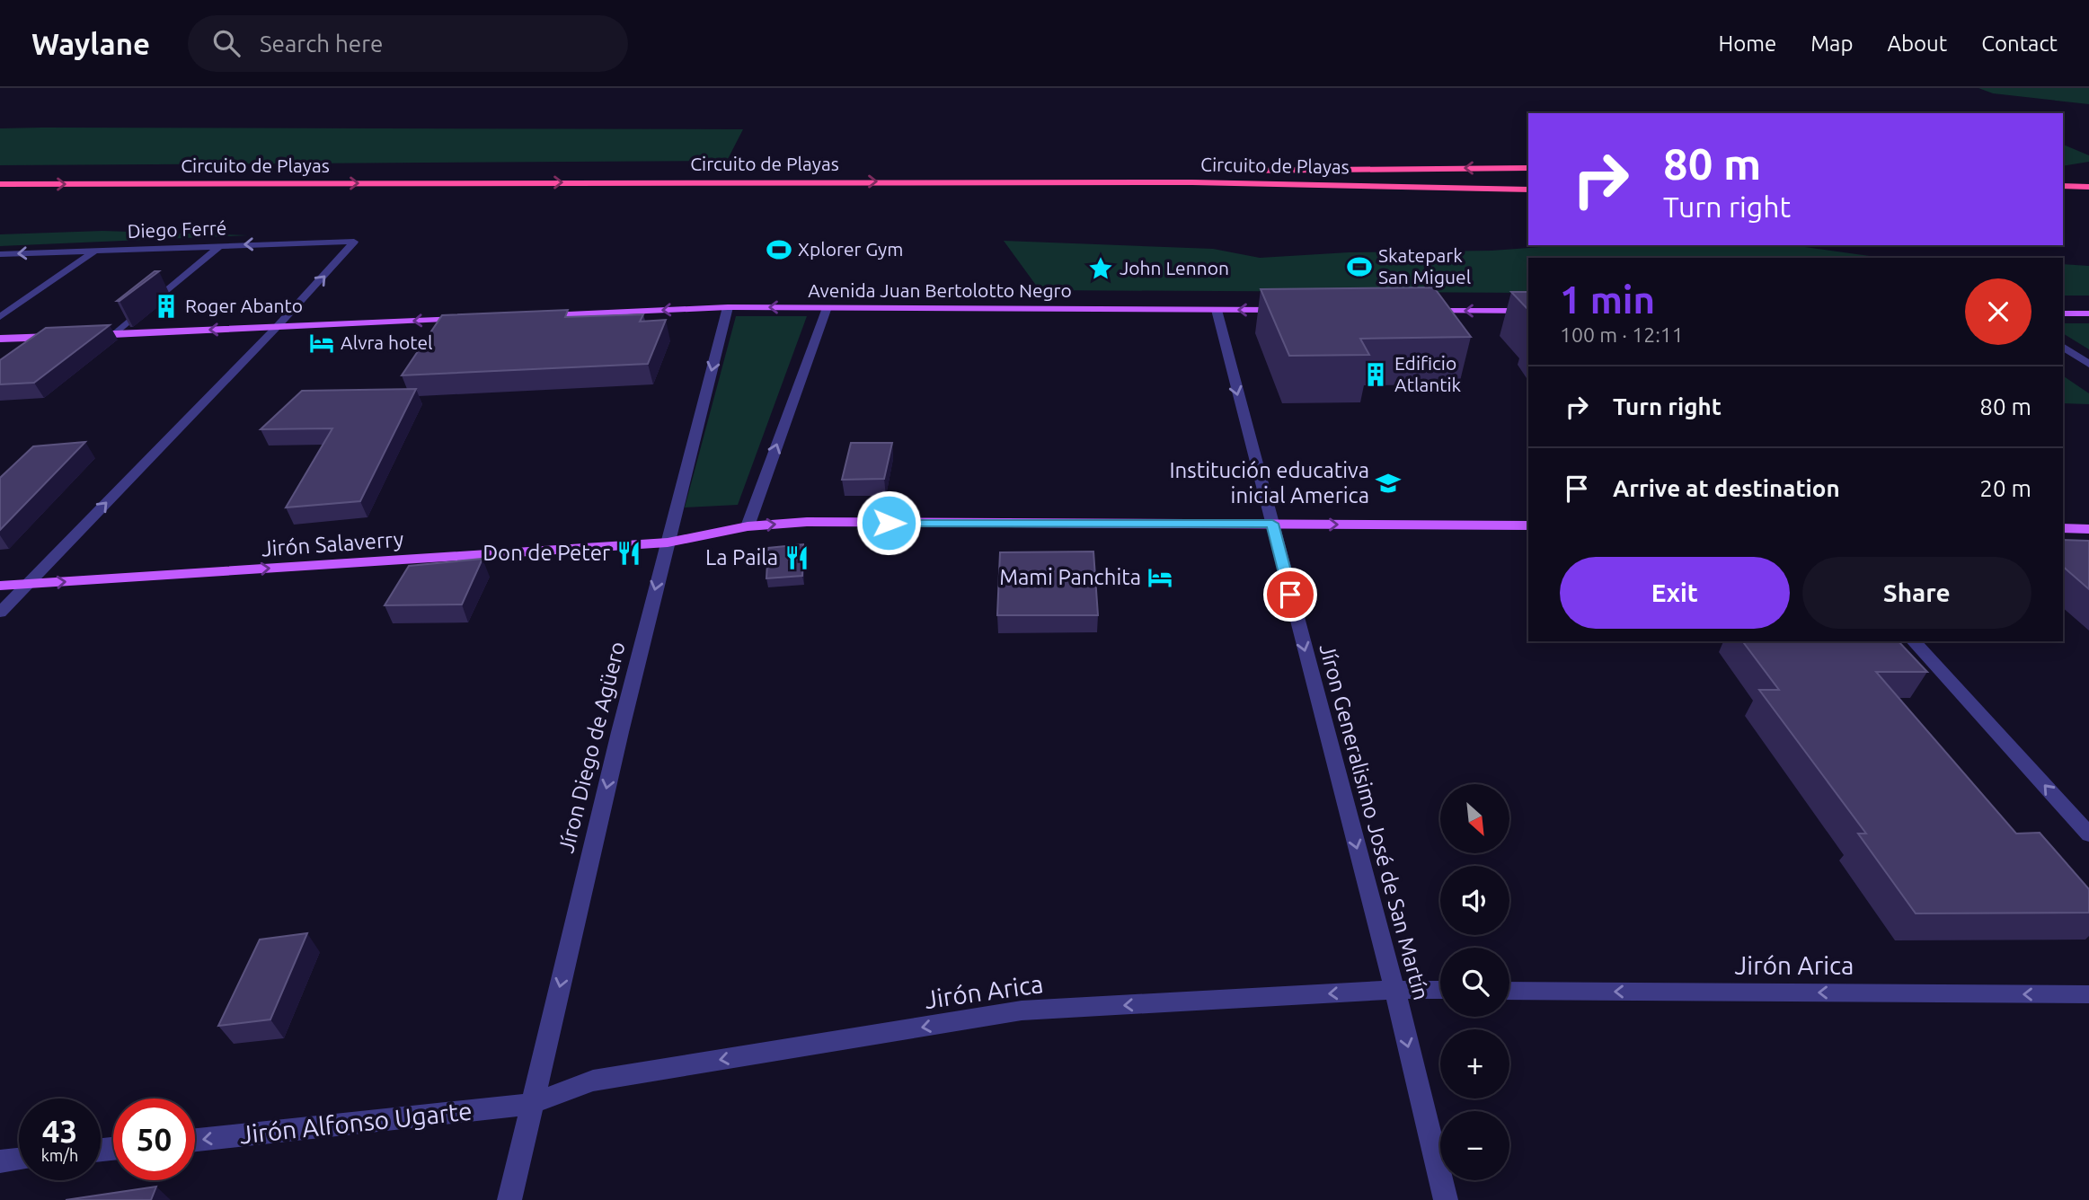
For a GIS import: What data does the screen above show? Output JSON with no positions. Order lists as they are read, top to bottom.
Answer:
{
  "streets": {
    "highway": ["Circuito de Playas"],
    "main road": ["Avenida Juan Bertolotto Negro", "Jirón Salaverry"],
    "street": [
      "Diego Ferré",
      "Jíron Diego de Agüero",
      "Jíron Generalisimo José de San Martín",
      "Jirón Arica",
      "Jirón Alfonso Ugarte"
    ]
  },
  "crossings": [
    ["Avenida Juan Bertolotto Negro", "Jíron Diego de Agüero"],
    ["Avenida Juan Bertolotto Negro", "Jíron Generalisimo José de San Martín"],
    ["Jirón Salaverry", "Jíron Diego de Agüero"],
    ["Jirón Salaverry", "Jíron Generalisimo José de San Martín"],
    ["Jíron Diego de Agüero", "Jirón Arica"],
    ["Jíron Diego de Agüero", "Jirón Alfonso Ugarte"],
    ["Jíron Generalisimo José de San Martín", "Jirón Arica"],
    ["Jirón Arica", "Jirón Alfonso Ugarte"]
  ],
  "one_way": [
    "Avenida Juan Bertolotto Negro",
    "Jirón Salaverry",
    "Jíron Diego de Agüero",
    "Jíron Generalisimo José de San Martín",
    "Jirón Arica",
    "Jirón Alfonso Ugarte"
  ],
  "places": {
    "sports": ["Xplorer Gym", "Skatepark San Miguel"],
    "place": ["John Lennon"],
    "building": ["Roger Abanto", "Edificio Atlantik"],
    "hotel": ["Alvra hotel", "Mami Panchita"],
    "school or university": ["Institución educativa inicial America"],
    "restaurant": ["Don de Peter", "La Paila"]
  },
  "north": "bottom right",
  "page": {
    "header": "Waylane",
    "search": "Search here",
    "nav": [
      "Home",
      "Map",
      "About",
      "Contact"
    ],
    "turn": ["80 m", "Turn right"],
    "heading": ["1 min", "100 m · 12:11"],
    "list": [
      {
        "name": "Turn right",
        "value": "80 m"
      },
      {
        "name": "Arrive at destination",
        "value": "20 m"
      }
    ],
    "buttons": ["Exit", "Share"],
    "map_buttons": ["+", "−"],
    "speed": "43 km/h",
    "limit": "50"
  }
}
